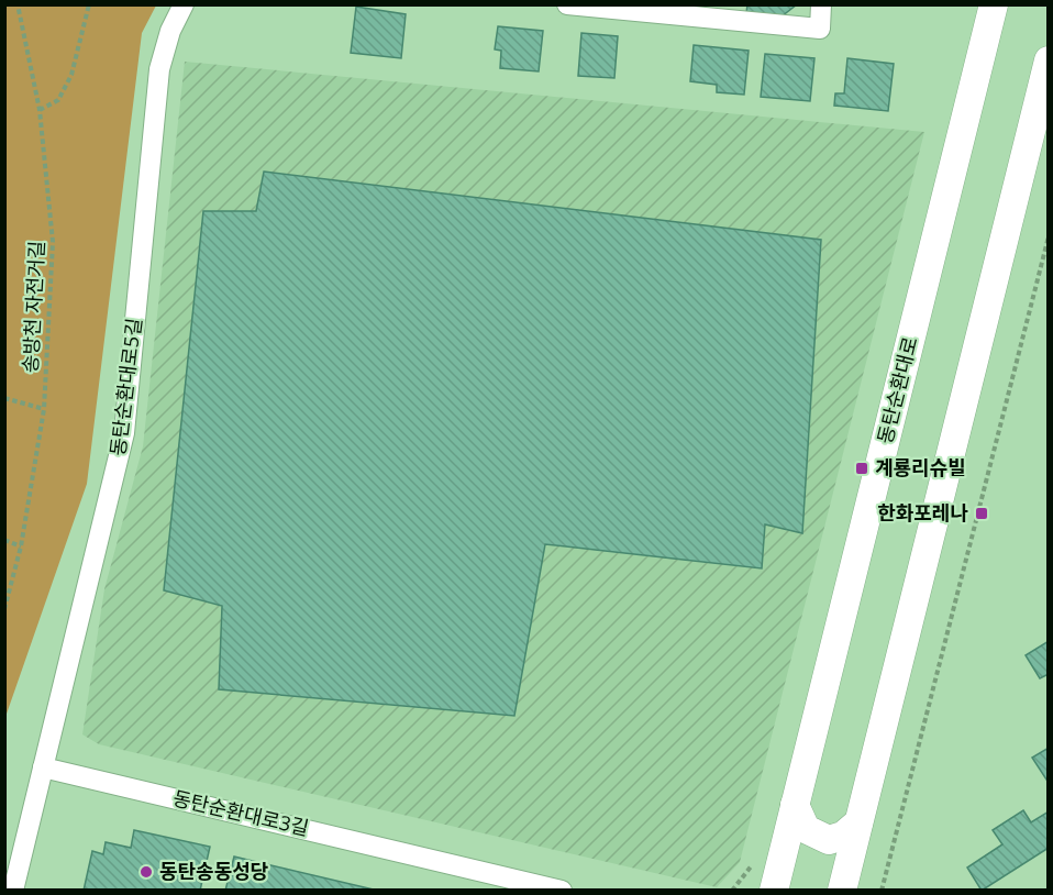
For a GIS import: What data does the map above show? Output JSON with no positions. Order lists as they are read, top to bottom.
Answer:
{
  "streets": {
    "main road": ["동탄순환대로"],
    "street": ["동탄순환대로5길", "동탄순환대로3길"],
    "path": ["송방천 자전거길"]
  },
  "crossings": [
    ["동탄순환대로5길", "동탄순환대로3길"]
  ],
  "places": {
    "transit": ["계룡리슈빌", "한화포레나"],
    "other": ["동탄송동성당"]
  }
}
